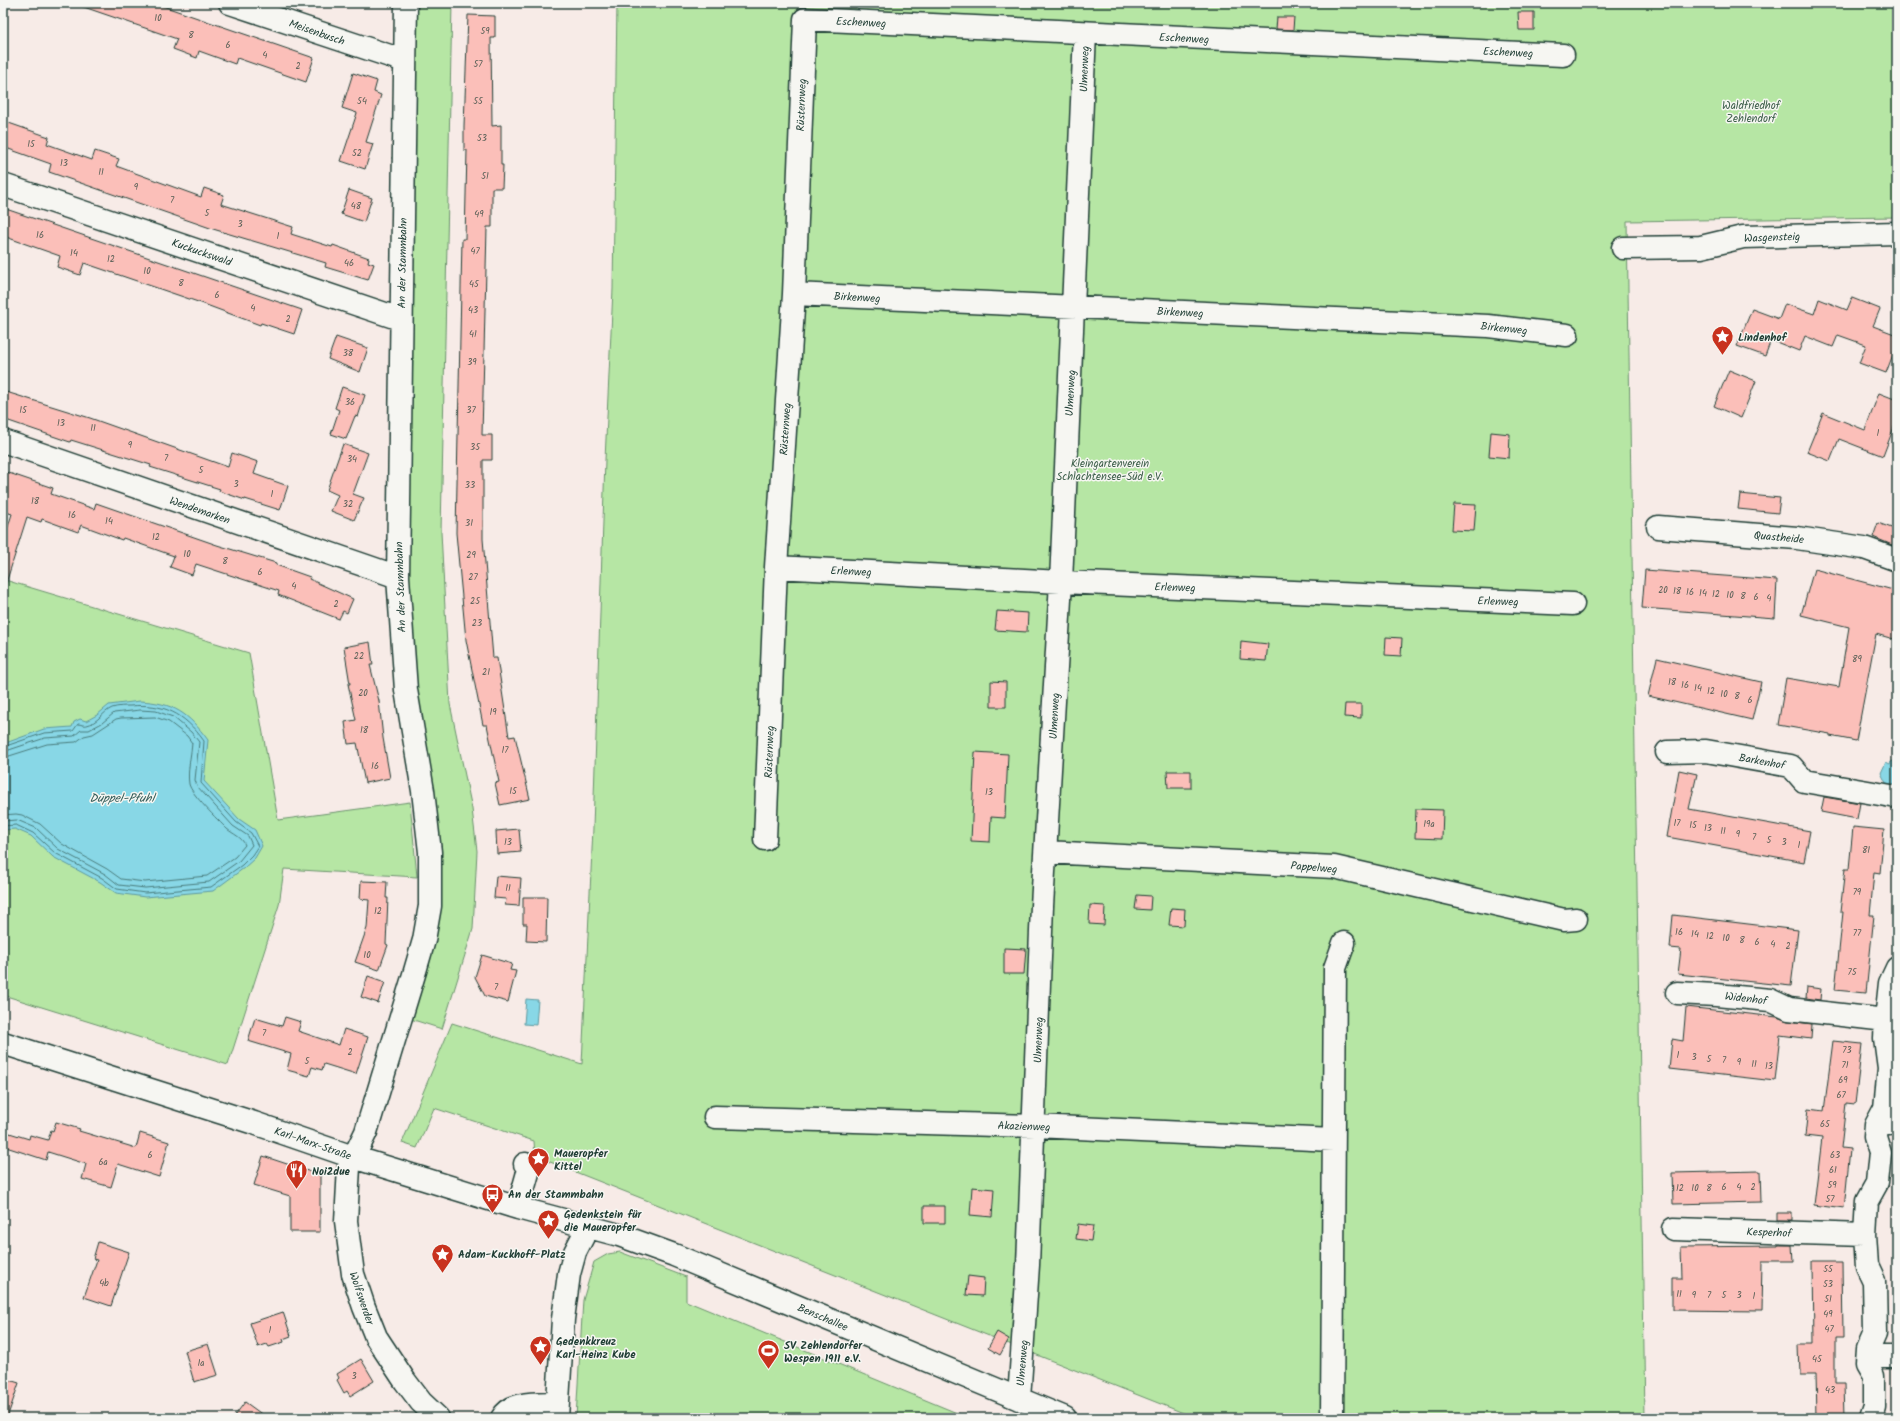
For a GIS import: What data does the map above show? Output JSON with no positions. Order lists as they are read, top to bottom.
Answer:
{
  "streets": {
    "street": [
      "Eschenweg",
      "Meisenbusch",
      "Ulmenweg",
      "Rüsternweg",
      "Wasgensteig",
      "Kuckuckswald",
      "An der Stammbahn",
      "Birkenweg",
      "Wendemarken",
      "Quastheide",
      "Erlenweg",
      "Barkenhof",
      "Pappelweg",
      "Widenhof",
      "Akazienweg",
      "Karl-Marx-Straße",
      "Kesperhof",
      "Wolfswerder",
      "Benschallee"
    ]
  },
  "crossings": [
    ["Eschenweg", "Ulmenweg"],
    ["Eschenweg", "Rüsternweg"],
    ["Meisenbusch", "An der Stammbahn"],
    ["Ulmenweg", "Birkenweg"],
    ["Ulmenweg", "Erlenweg"],
    ["Ulmenweg", "Pappelweg"],
    ["Ulmenweg", "Akazienweg"],
    ["Ulmenweg", "Benschallee"],
    ["Rüsternweg", "Birkenweg"],
    ["Rüsternweg", "Erlenweg"],
    ["Kuckuckswald", "An der Stammbahn"],
    ["An der Stammbahn", "Wendemarken"],
    ["An der Stammbahn", "Karl-Marx-Straße"],
    ["An der Stammbahn", "Wolfswerder"],
    ["Karl-Marx-Straße", "Wolfswerder"],
    ["Karl-Marx-Straße", "Benschallee"]
  ],
  "water": ["Düppel-Pfuhl"],
  "parks": ["Waldfriedhof Zehlendorf", "Kleingartenverein Schlachtensee-Süd e.V."],
  "places": {
    "place": [
      "Lindenhof",
      "Maueropfer Kittel",
      "Gedenkstein für die Maueropfer",
      "Adam-Kuckhoff-Platz",
      "Gedenkkreuz Karl-Heinz Kube"
    ],
    "restaurant": ["Noi2due"],
    "bus stop": ["An der Stammbahn"],
    "sports": ["SV Zehlendorfer Wespen 1911 e.V."]
  },
  "house_numbers": [
    "10",
    "59",
    "8",
    "6",
    "4",
    "57",
    "2",
    "54",
    "55",
    "53",
    "15",
    "52",
    "13",
    "11",
    "51",
    "9",
    "7",
    "48",
    "5",
    "49",
    "3",
    "16",
    "1",
    "47",
    "14",
    "12",
    "46",
    "10",
    "8",
    "45",
    "6",
    "4",
    "43",
    "2",
    "41",
    "38",
    "39",
    "36",
    "15",
    "37",
    "13",
    "11",
    "1",
    "9",
    "35",
    "7",
    "34",
    "5",
    "3",
    "33",
    "1",
    "18",
    "32",
    "16",
    "14",
    "31",
    "12",
    "10",
    "29",
    "8",
    "6",
    "27",
    "4",
    "20",
    "18",
    "16",
    "14",
    "12",
    "10",
    "8",
    "6",
    "4",
    "25",
    "2",
    "23",
    "22",
    "89",
    "21",
    "18",
    "16",
    "14",
    "12",
    "20",
    "10",
    "8",
    "6",
    "19",
    "18",
    "17",
    "16",
    "15",
    "13",
    "17",
    "19a",
    "15",
    "13",
    "11",
    "9",
    "7",
    "5",
    "13",
    "3",
    "1",
    "81",
    "11",
    "79",
    "12",
    "16",
    "77",
    "14",
    "12",
    "10",
    "8",
    "6",
    "4",
    "2",
    "10",
    "75",
    "7",
    "7",
    "73",
    "2",
    "1",
    "3",
    "5",
    "7",
    "5",
    "9",
    "11",
    "71",
    "13",
    "69",
    "67",
    "65",
    "6",
    "63",
    "6a",
    "61",
    "59",
    "6",
    "4",
    "2",
    "12",
    "10",
    "8",
    "57",
    "55",
    "4b",
    "53",
    "11",
    "9",
    "7",
    "5",
    "3",
    "1",
    "51",
    "49",
    "47",
    "1",
    "45",
    "1a",
    "3",
    "43"
  ]
}
